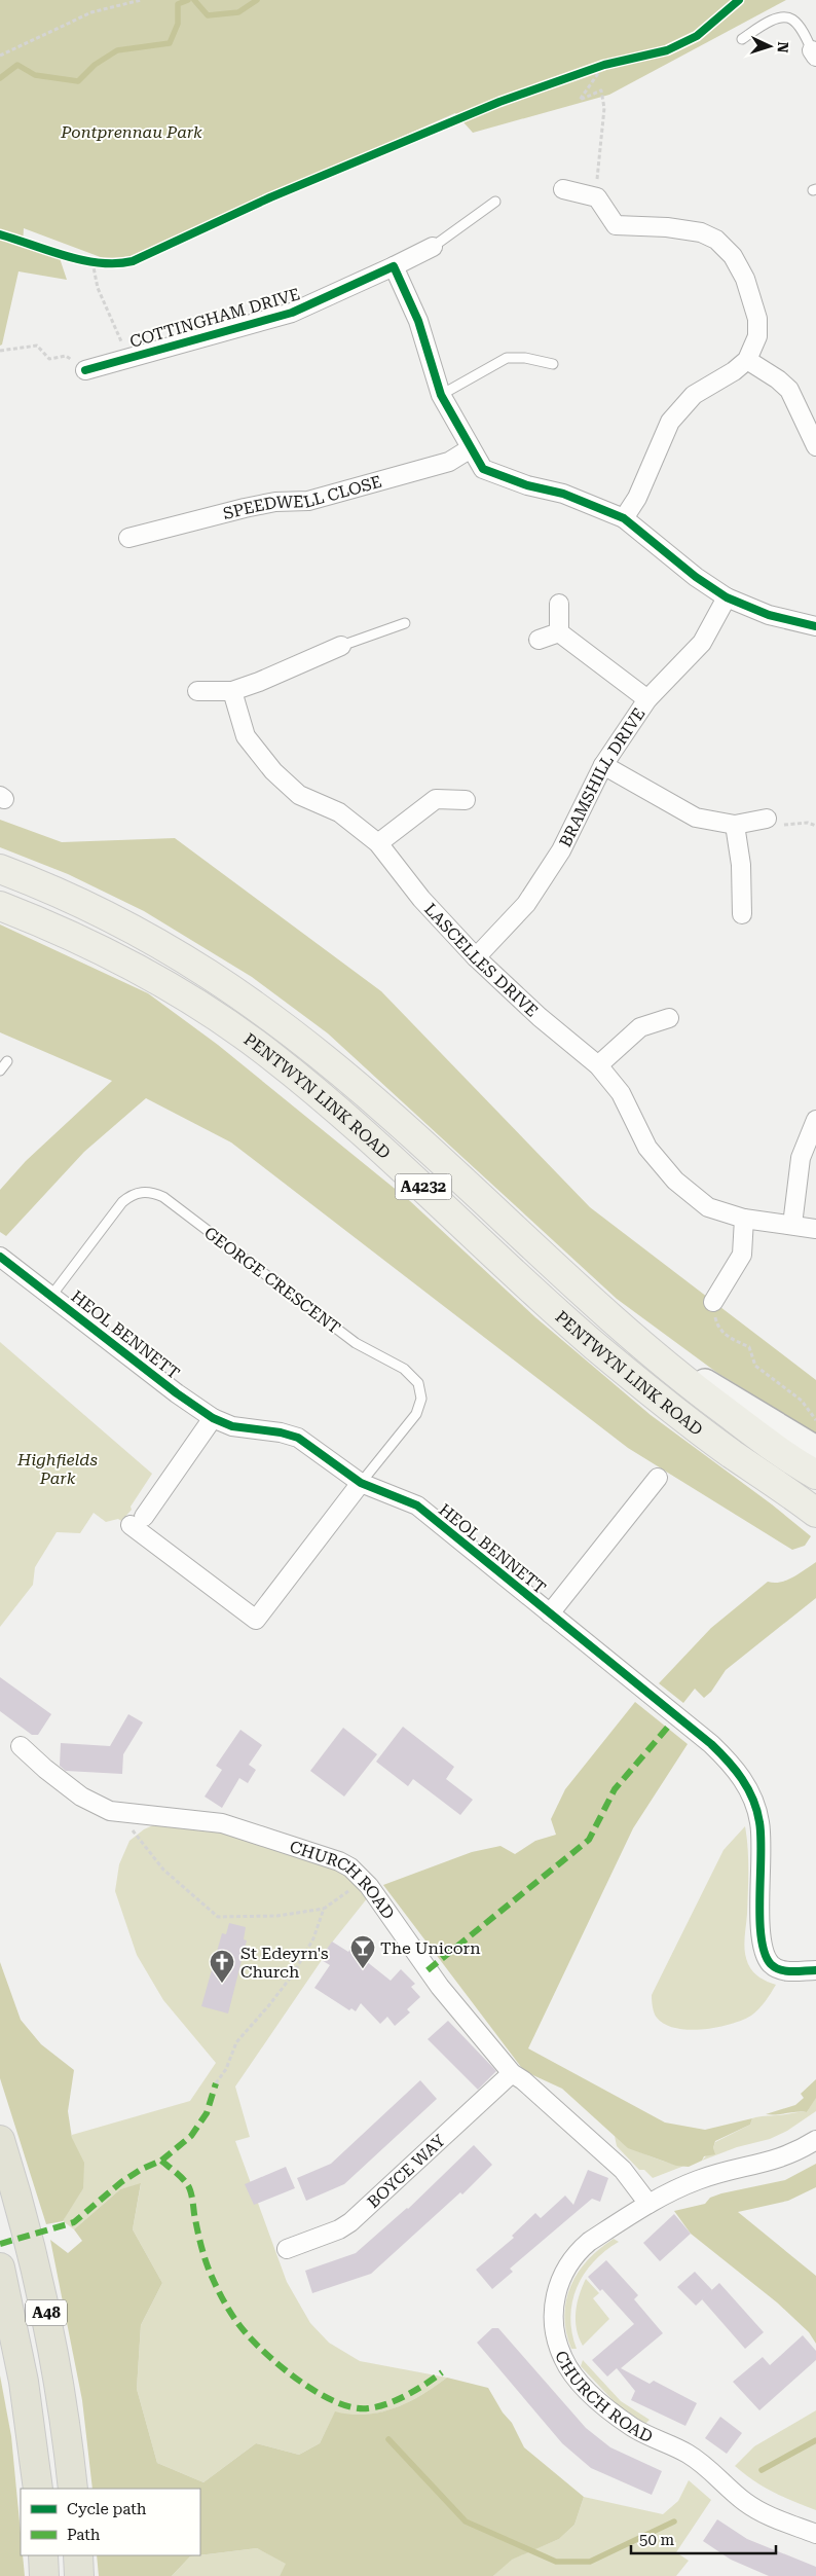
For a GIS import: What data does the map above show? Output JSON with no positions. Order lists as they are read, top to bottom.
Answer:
{
  "streets": {
    "highway": ["A48"],
    "main road": ["PENTWYN LINK ROAD", "A4232"],
    "street": [
      "COTTINGHAM DRIVE",
      "SPEEDWELL CLOSE",
      "BRAMSHILL DRIVE",
      "LASCELLES DRIVE",
      "HEOL BENNETT",
      "CHURCH ROAD",
      "BOYCE WAY"
    ],
    "lane": ["GEORGE CRESCENT"]
  },
  "crossings": [
    ["BRAMSHILL DRIVE", "LASCELLES DRIVE"],
    ["GEORGE CRESCENT", "HEOL BENNETT"],
    ["CHURCH ROAD", "BOYCE WAY"]
  ],
  "parks": ["Pontprennau Park", "Highfields Park"],
  "places": {
    "bar": ["The Unicorn"],
    "church": ["St Edeyrn's Church"]
  },
  "legend": ["Cycle path", "Path"],
  "scale_bar": "50 m",
  "north": "right"
}
